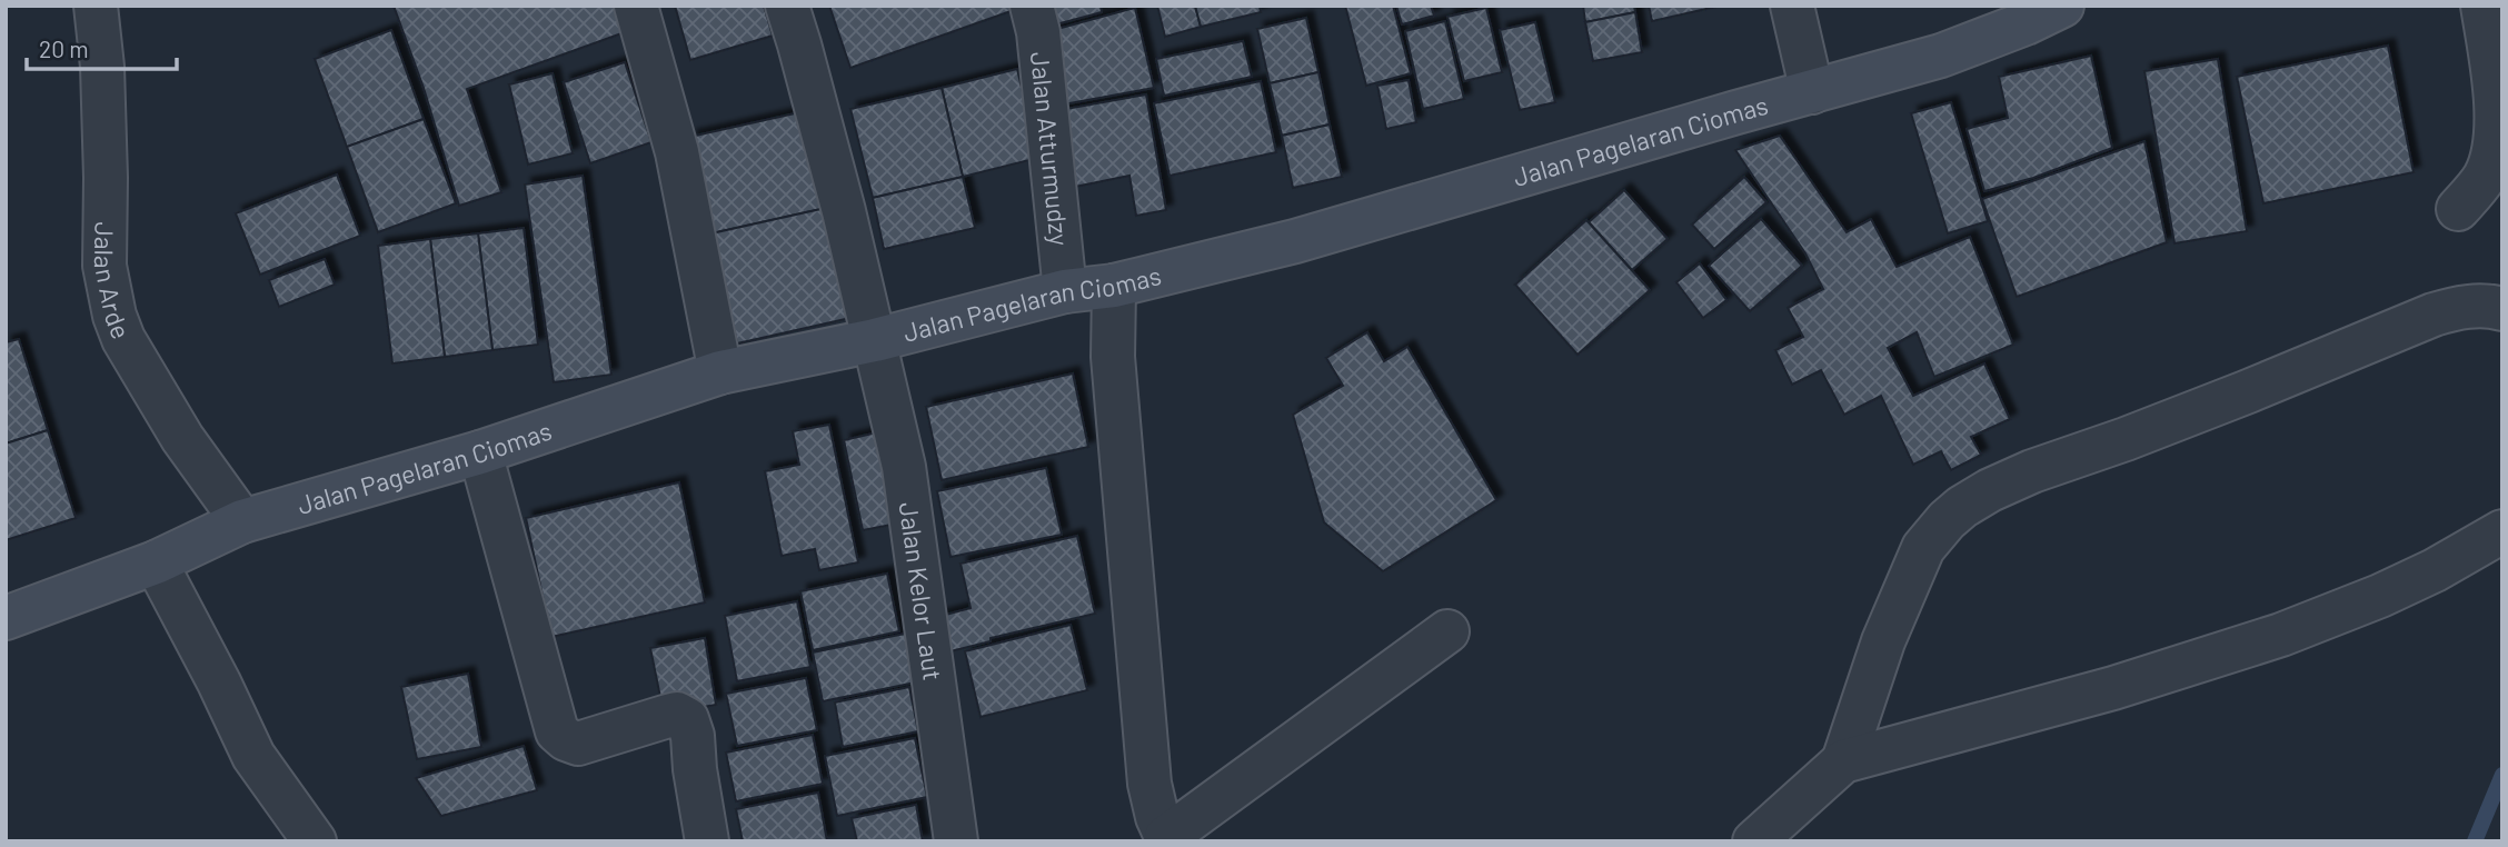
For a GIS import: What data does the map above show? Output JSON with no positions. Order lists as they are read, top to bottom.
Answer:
{
  "streets": {
    "main road": ["Jalan Pagelaran Ciomas"],
    "street": ["Jalan Atturmudzy", "Jalan Arde", "Jalan Kelor Laut"]
  },
  "crossings": [
    ["Jalan Pagelaran Ciomas", "Jalan Atturmudzy"],
    ["Jalan Pagelaran Ciomas", "Jalan Arde"],
    ["Jalan Pagelaran Ciomas", "Jalan Kelor Laut"]
  ],
  "scale_bar": "20 m"
}
